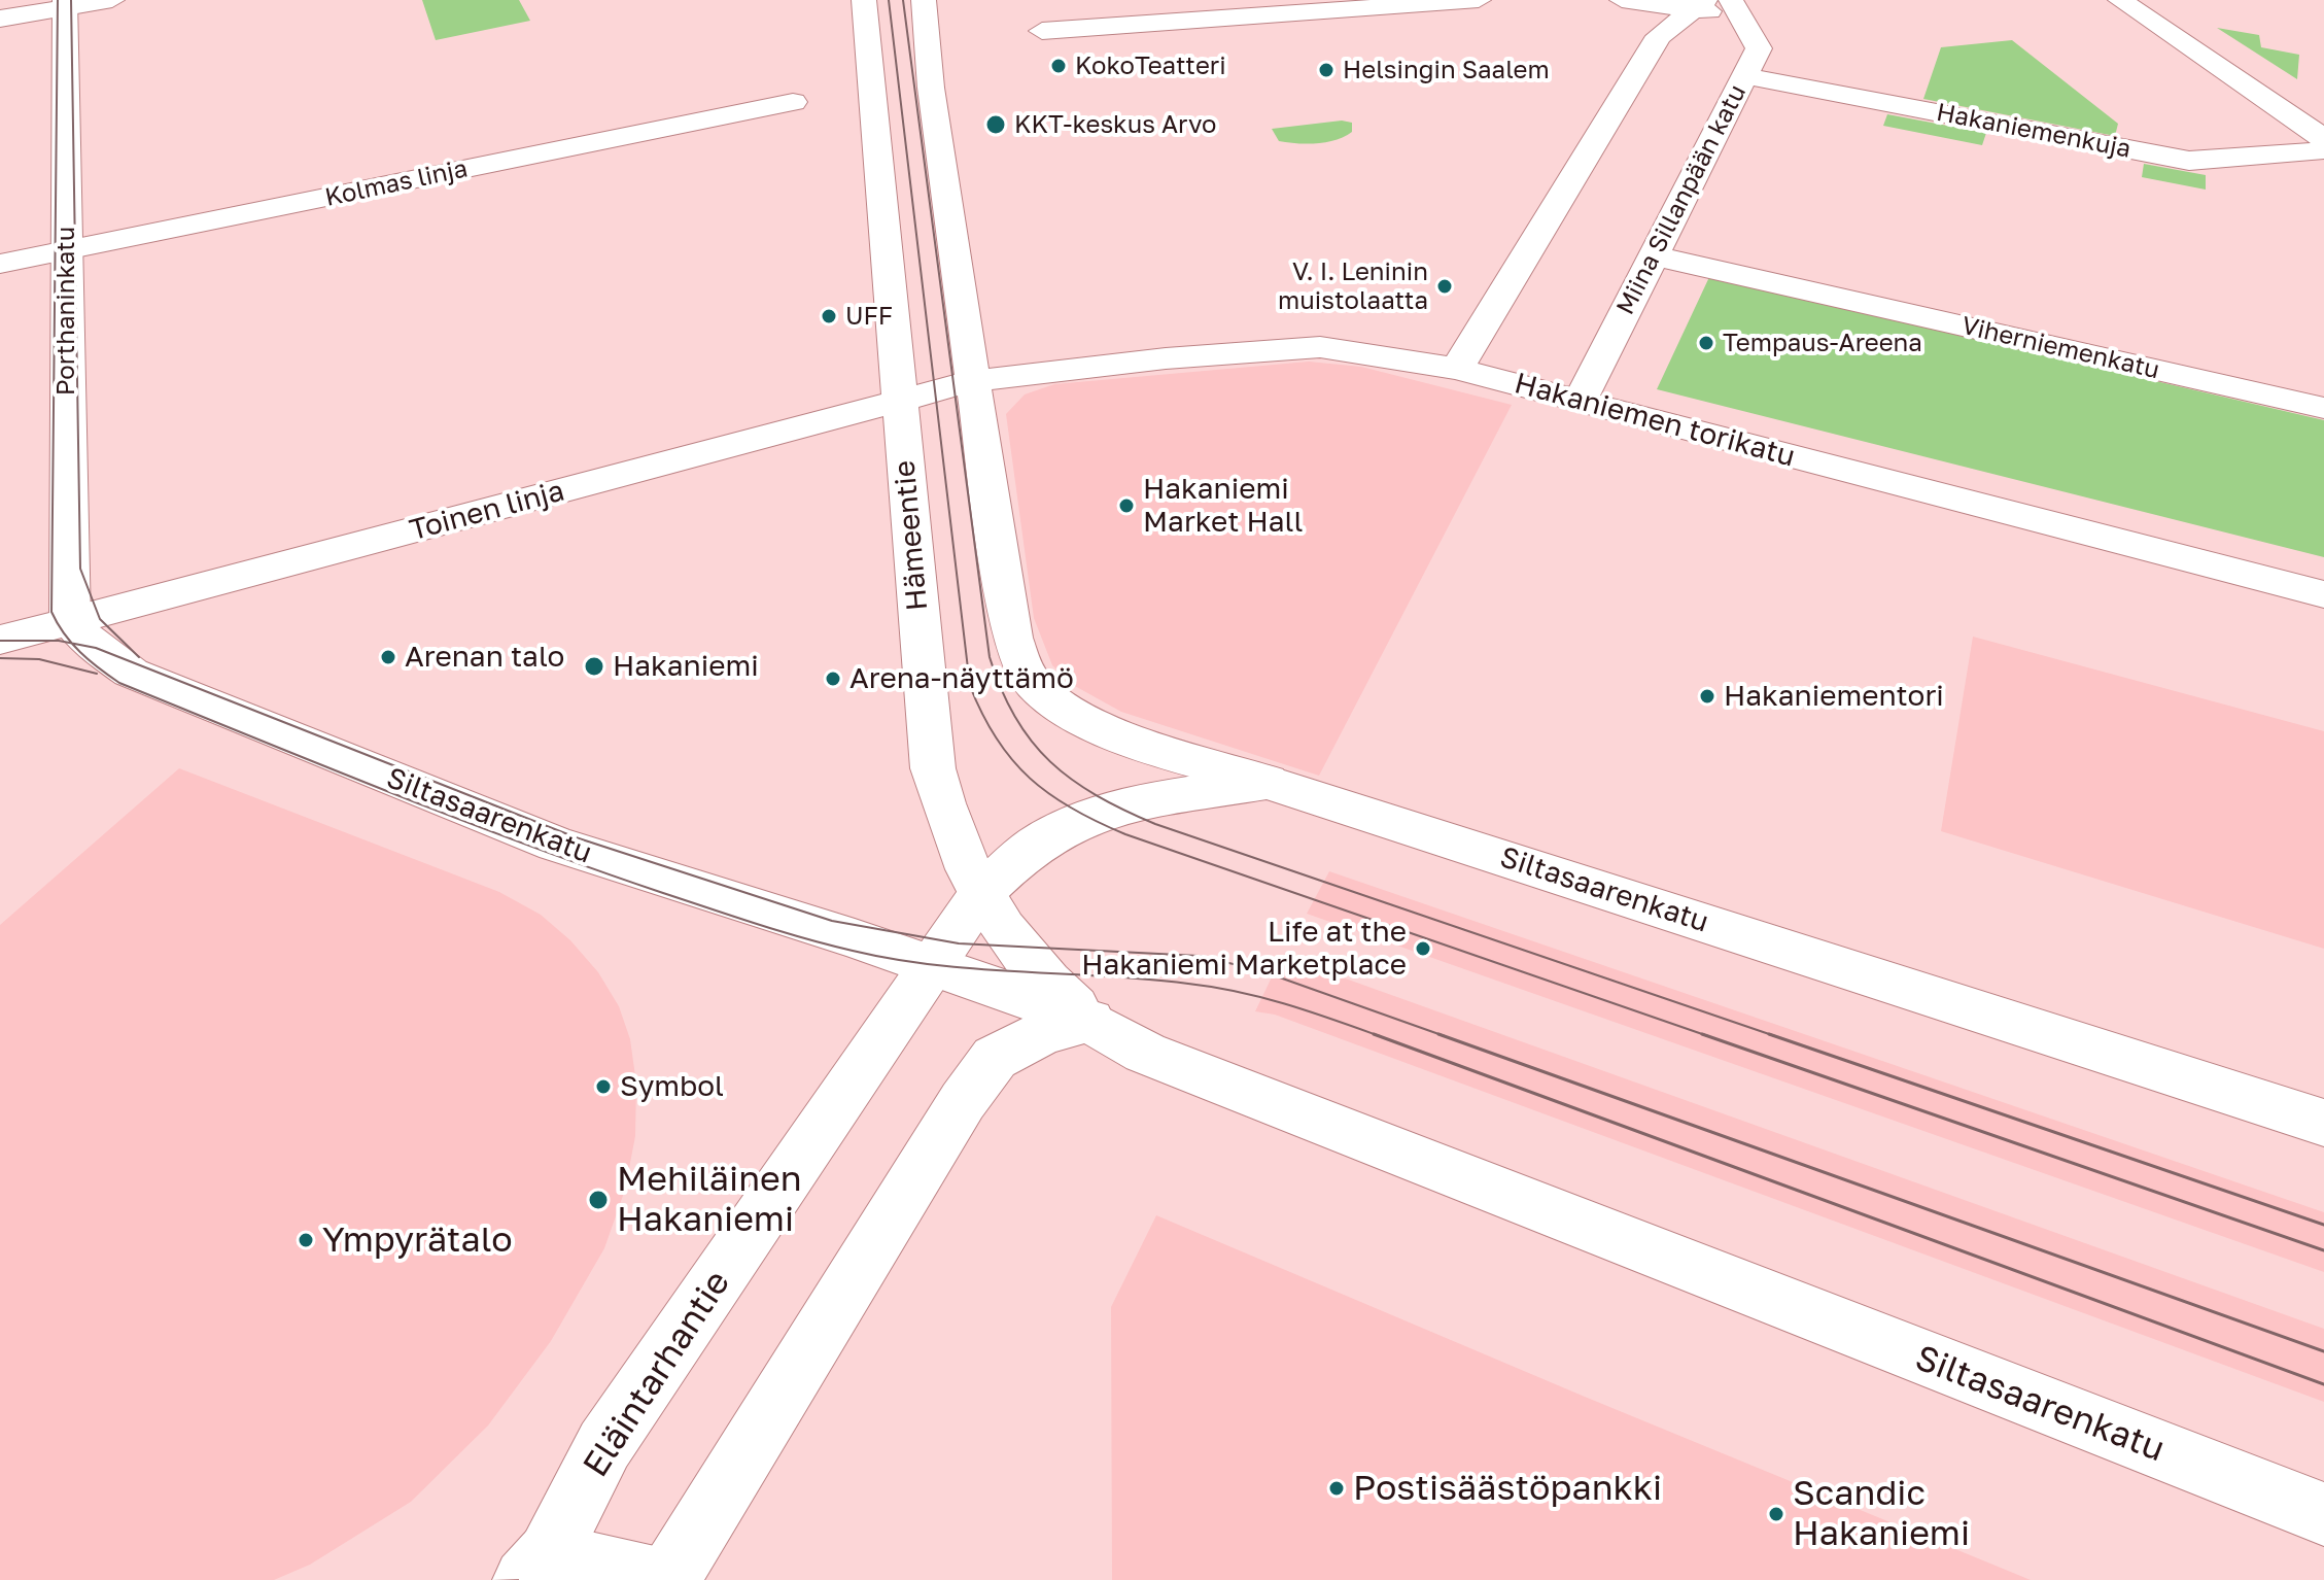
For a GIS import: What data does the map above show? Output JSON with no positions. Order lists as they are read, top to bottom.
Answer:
{
  "streets": {
    "street": [
      "Hakaniemenkuja",
      "Kolmas linja",
      "Miina Sillanpään katu",
      "Porthaninkatu",
      "Viherniemenkatu",
      "Hakaniemen torikatu",
      "Toinen linja",
      "Hämeentie",
      "Siltasaarenkatu",
      "Eläintarhantie"
    ]
  },
  "crossings": [
    ["Hakaniemenkuja", "Miina Sillanpään katu"],
    ["Kolmas linja", "Porthaninkatu"],
    ["Miina Sillanpään katu", "Viherniemenkatu"],
    ["Miina Sillanpään katu", "Hakaniemen torikatu"],
    ["Porthaninkatu", "Toinen linja"],
    ["Porthaninkatu", "Siltasaarenkatu"],
    ["Hakaniemen torikatu", "Toinen linja"],
    ["Toinen linja", "Hämeentie"],
    ["Toinen linja", "Siltasaarenkatu"],
    ["Hämeentie", "Siltasaarenkatu"],
    ["Siltasaarenkatu", "Eläintarhantie"]
  ],
  "places": [
    "KokoTeatteri",
    "Helsingin Saalem",
    "KKT-keskus Arvo",
    "V. I. Leninin muistolaatta",
    "UFF",
    "Tempaus-Areena",
    "Hakaniemi Market Hall",
    "Arenan talo",
    "Hakaniemi",
    "Arena-näyttämö",
    "Hakaniementori",
    "Life at the Hakaniemi Marketplace",
    "Symbol",
    "Mehiläinen Hakaniemi",
    "Ympyrätalo",
    "Postisäästöpankki",
    "Scandic Hakaniemi"
  ]
}
